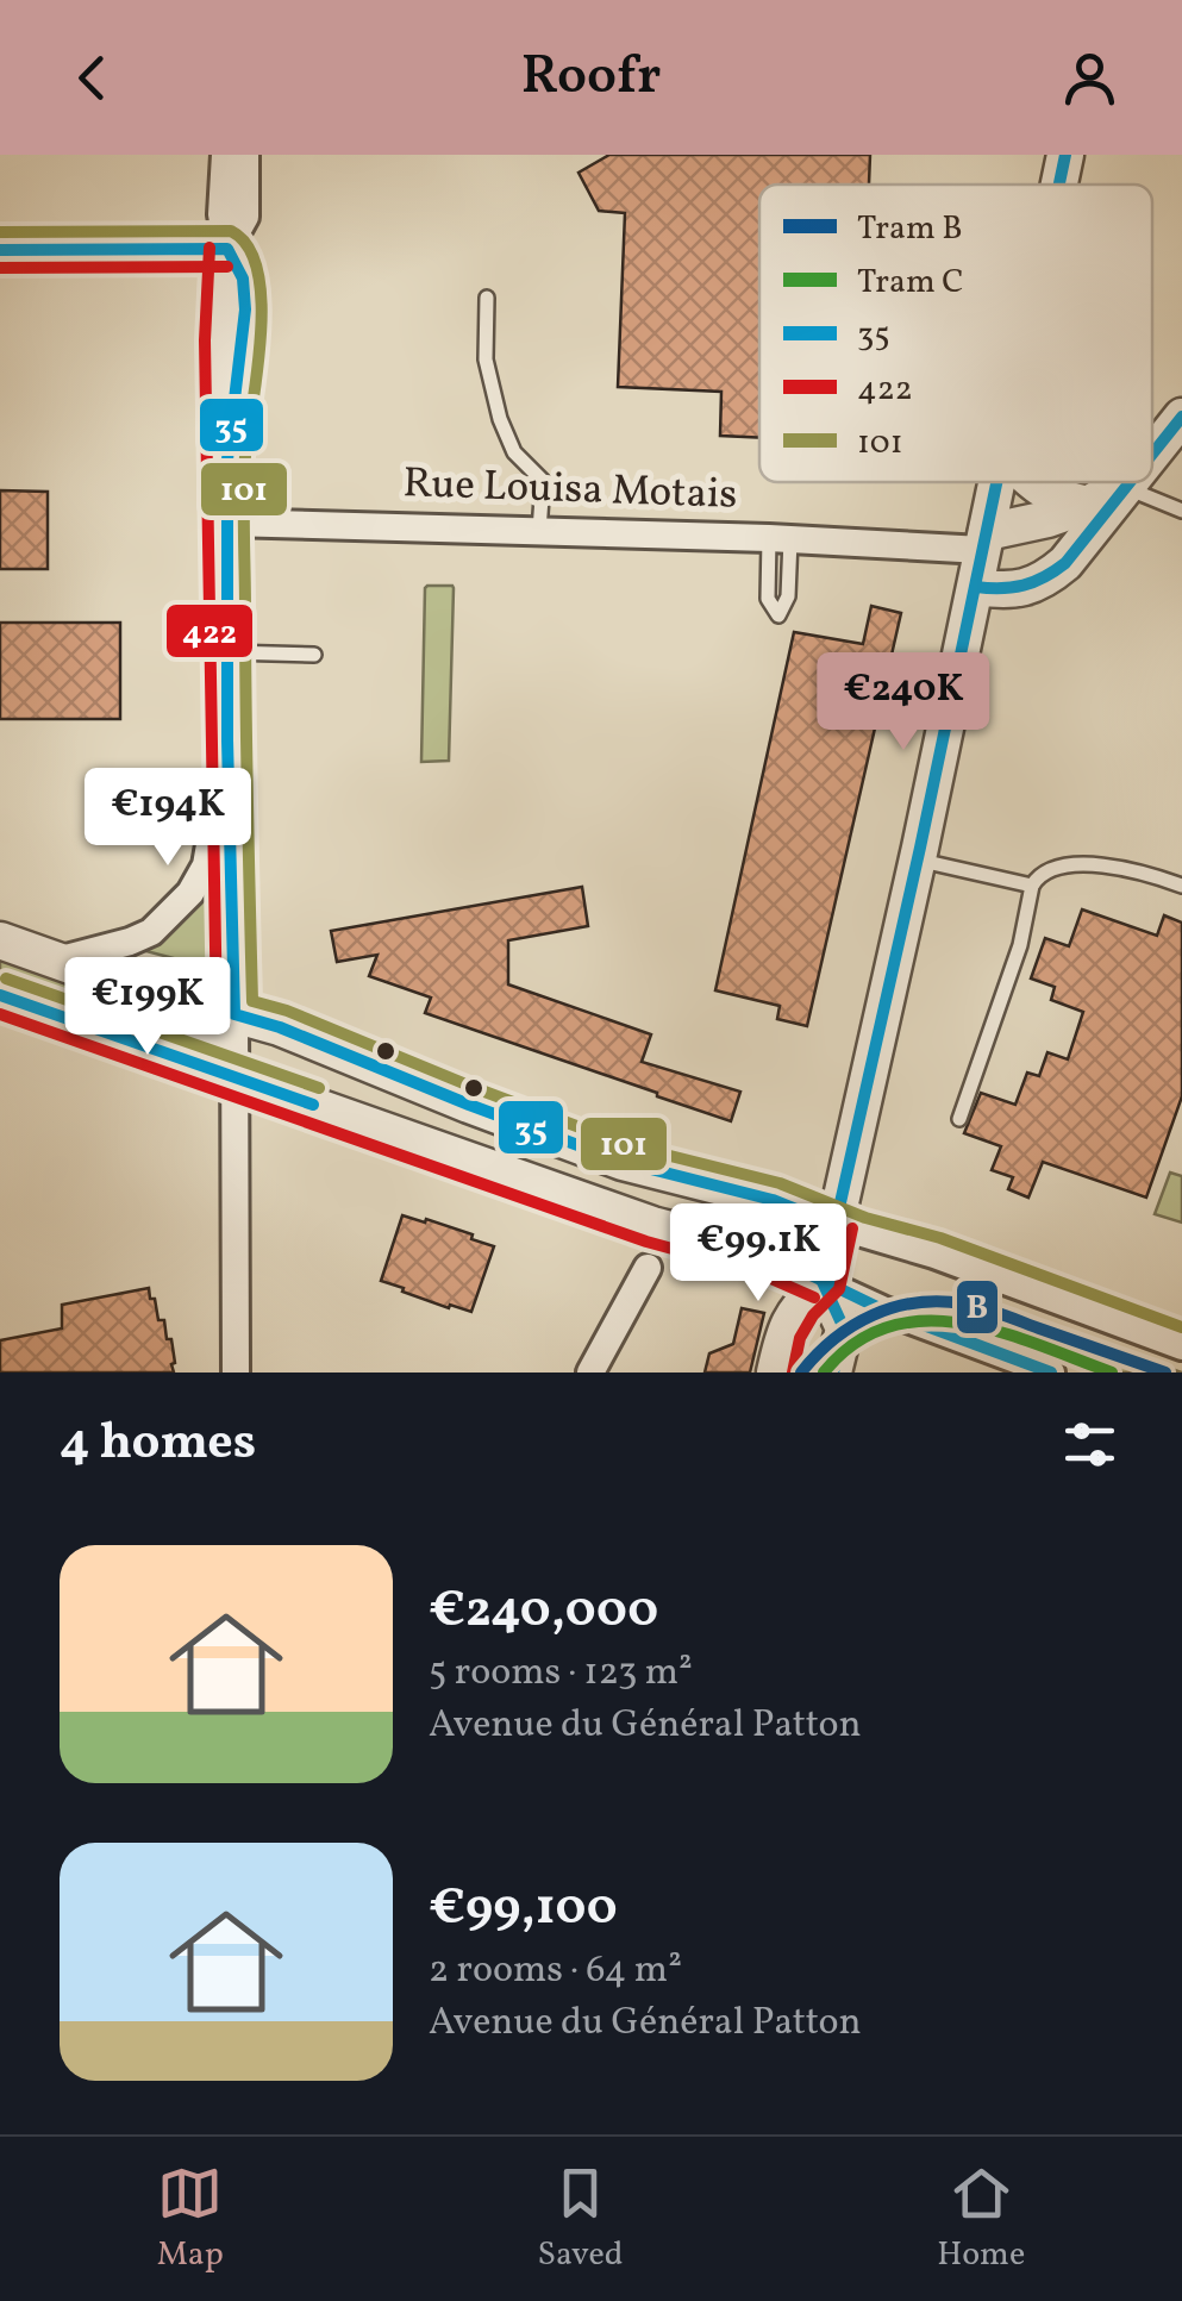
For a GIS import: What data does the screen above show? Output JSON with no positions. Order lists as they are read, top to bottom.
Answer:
{
  "streets": {
    "street": ["Rue Louisa Motais"]
  },
  "lines": [
    "transit line 35",
    "transit line 101",
    "transit line 422",
    "tram line B",
    "tram line C"
  ],
  "legend": [
    "Tram B",
    "Tram C",
    "35",
    "422",
    "101"
  ],
  "page": {
    "header": "Roofr",
    "price": [
      "€240K",
      "€194K",
      "€199K",
      "€99.1K"
    ],
    "heading": "4 homes",
    "list": [
      {
        "name": "€240,000",
        "note": "5 rooms · 123 m² · Avenue du Général Patton"
      },
      {
        "name": "€99,100",
        "note": "2 rooms · 64 m² · Avenue du Général Patton"
      }
    ],
    "tabs": ["Map", "Saved", "Home"]
  }
}
